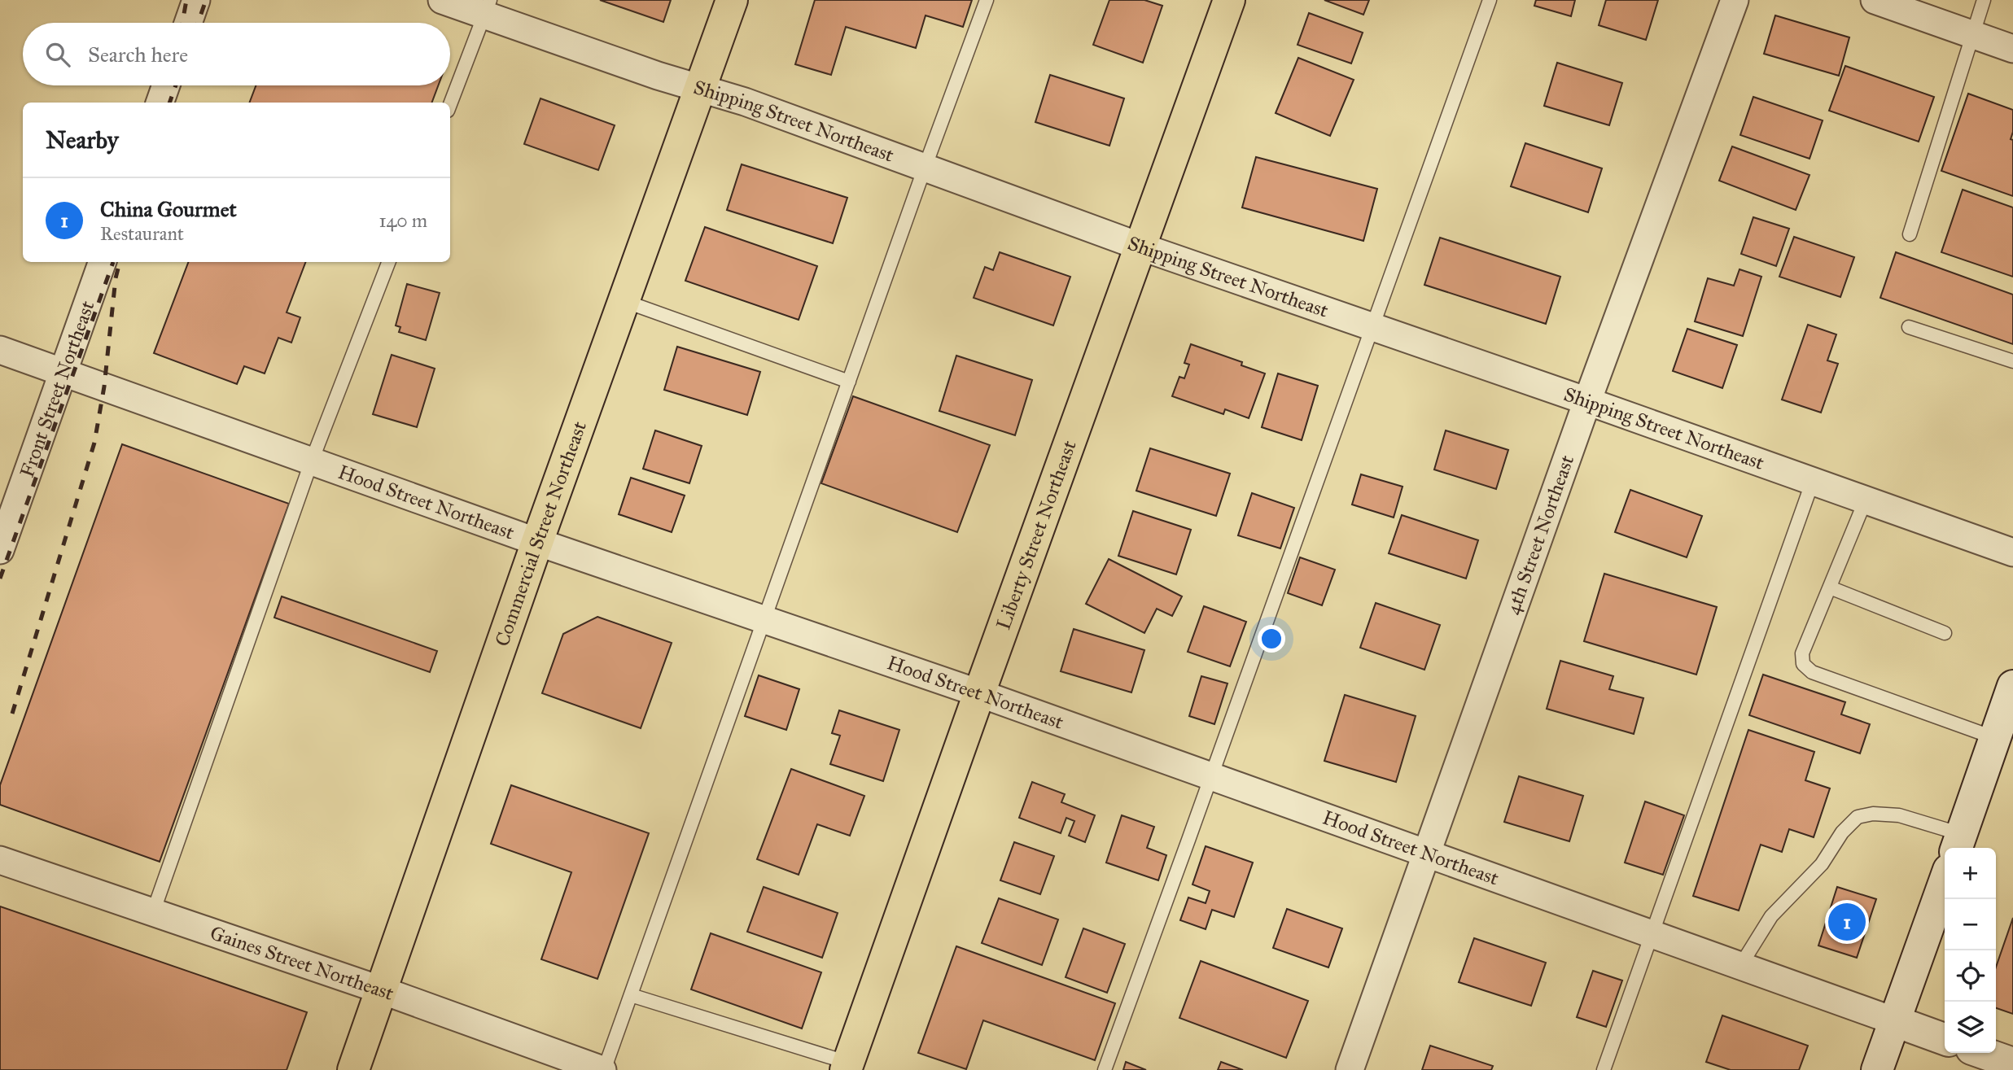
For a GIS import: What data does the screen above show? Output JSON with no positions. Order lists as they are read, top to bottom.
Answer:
{
  "streets": {
    "highway": ["Commercial Street Northeast", "Liberty Street Northeast"],
    "main road": ["Hood Street Northeast"],
    "street": [
      "Shipping Street Northeast",
      "Front Street Northeast",
      "4th Street Northeast",
      "Gaines Street Northeast"
    ]
  },
  "crossings": [
    ["Shipping Street Northeast", "Commercial Street Northeast"],
    ["Shipping Street Northeast", "Liberty Street Northeast"],
    ["Shipping Street Northeast", "4th Street Northeast"],
    ["Front Street Northeast", "Hood Street Northeast"],
    ["Hood Street Northeast", "Commercial Street Northeast"],
    ["Hood Street Northeast", "Liberty Street Northeast"],
    ["Hood Street Northeast", "4th Street Northeast"],
    ["Commercial Street Northeast", "Gaines Street Northeast"]
  ],
  "page": {
    "search": "Search here",
    "heading": "Nearby",
    "list": [
      {
        "mark": "1",
        "name": "China Gourmet",
        "note": "Restaurant",
        "value": "140 m"
      }
    ],
    "map_buttons": ["+", "−"],
    "pins": "1"
  }
}
